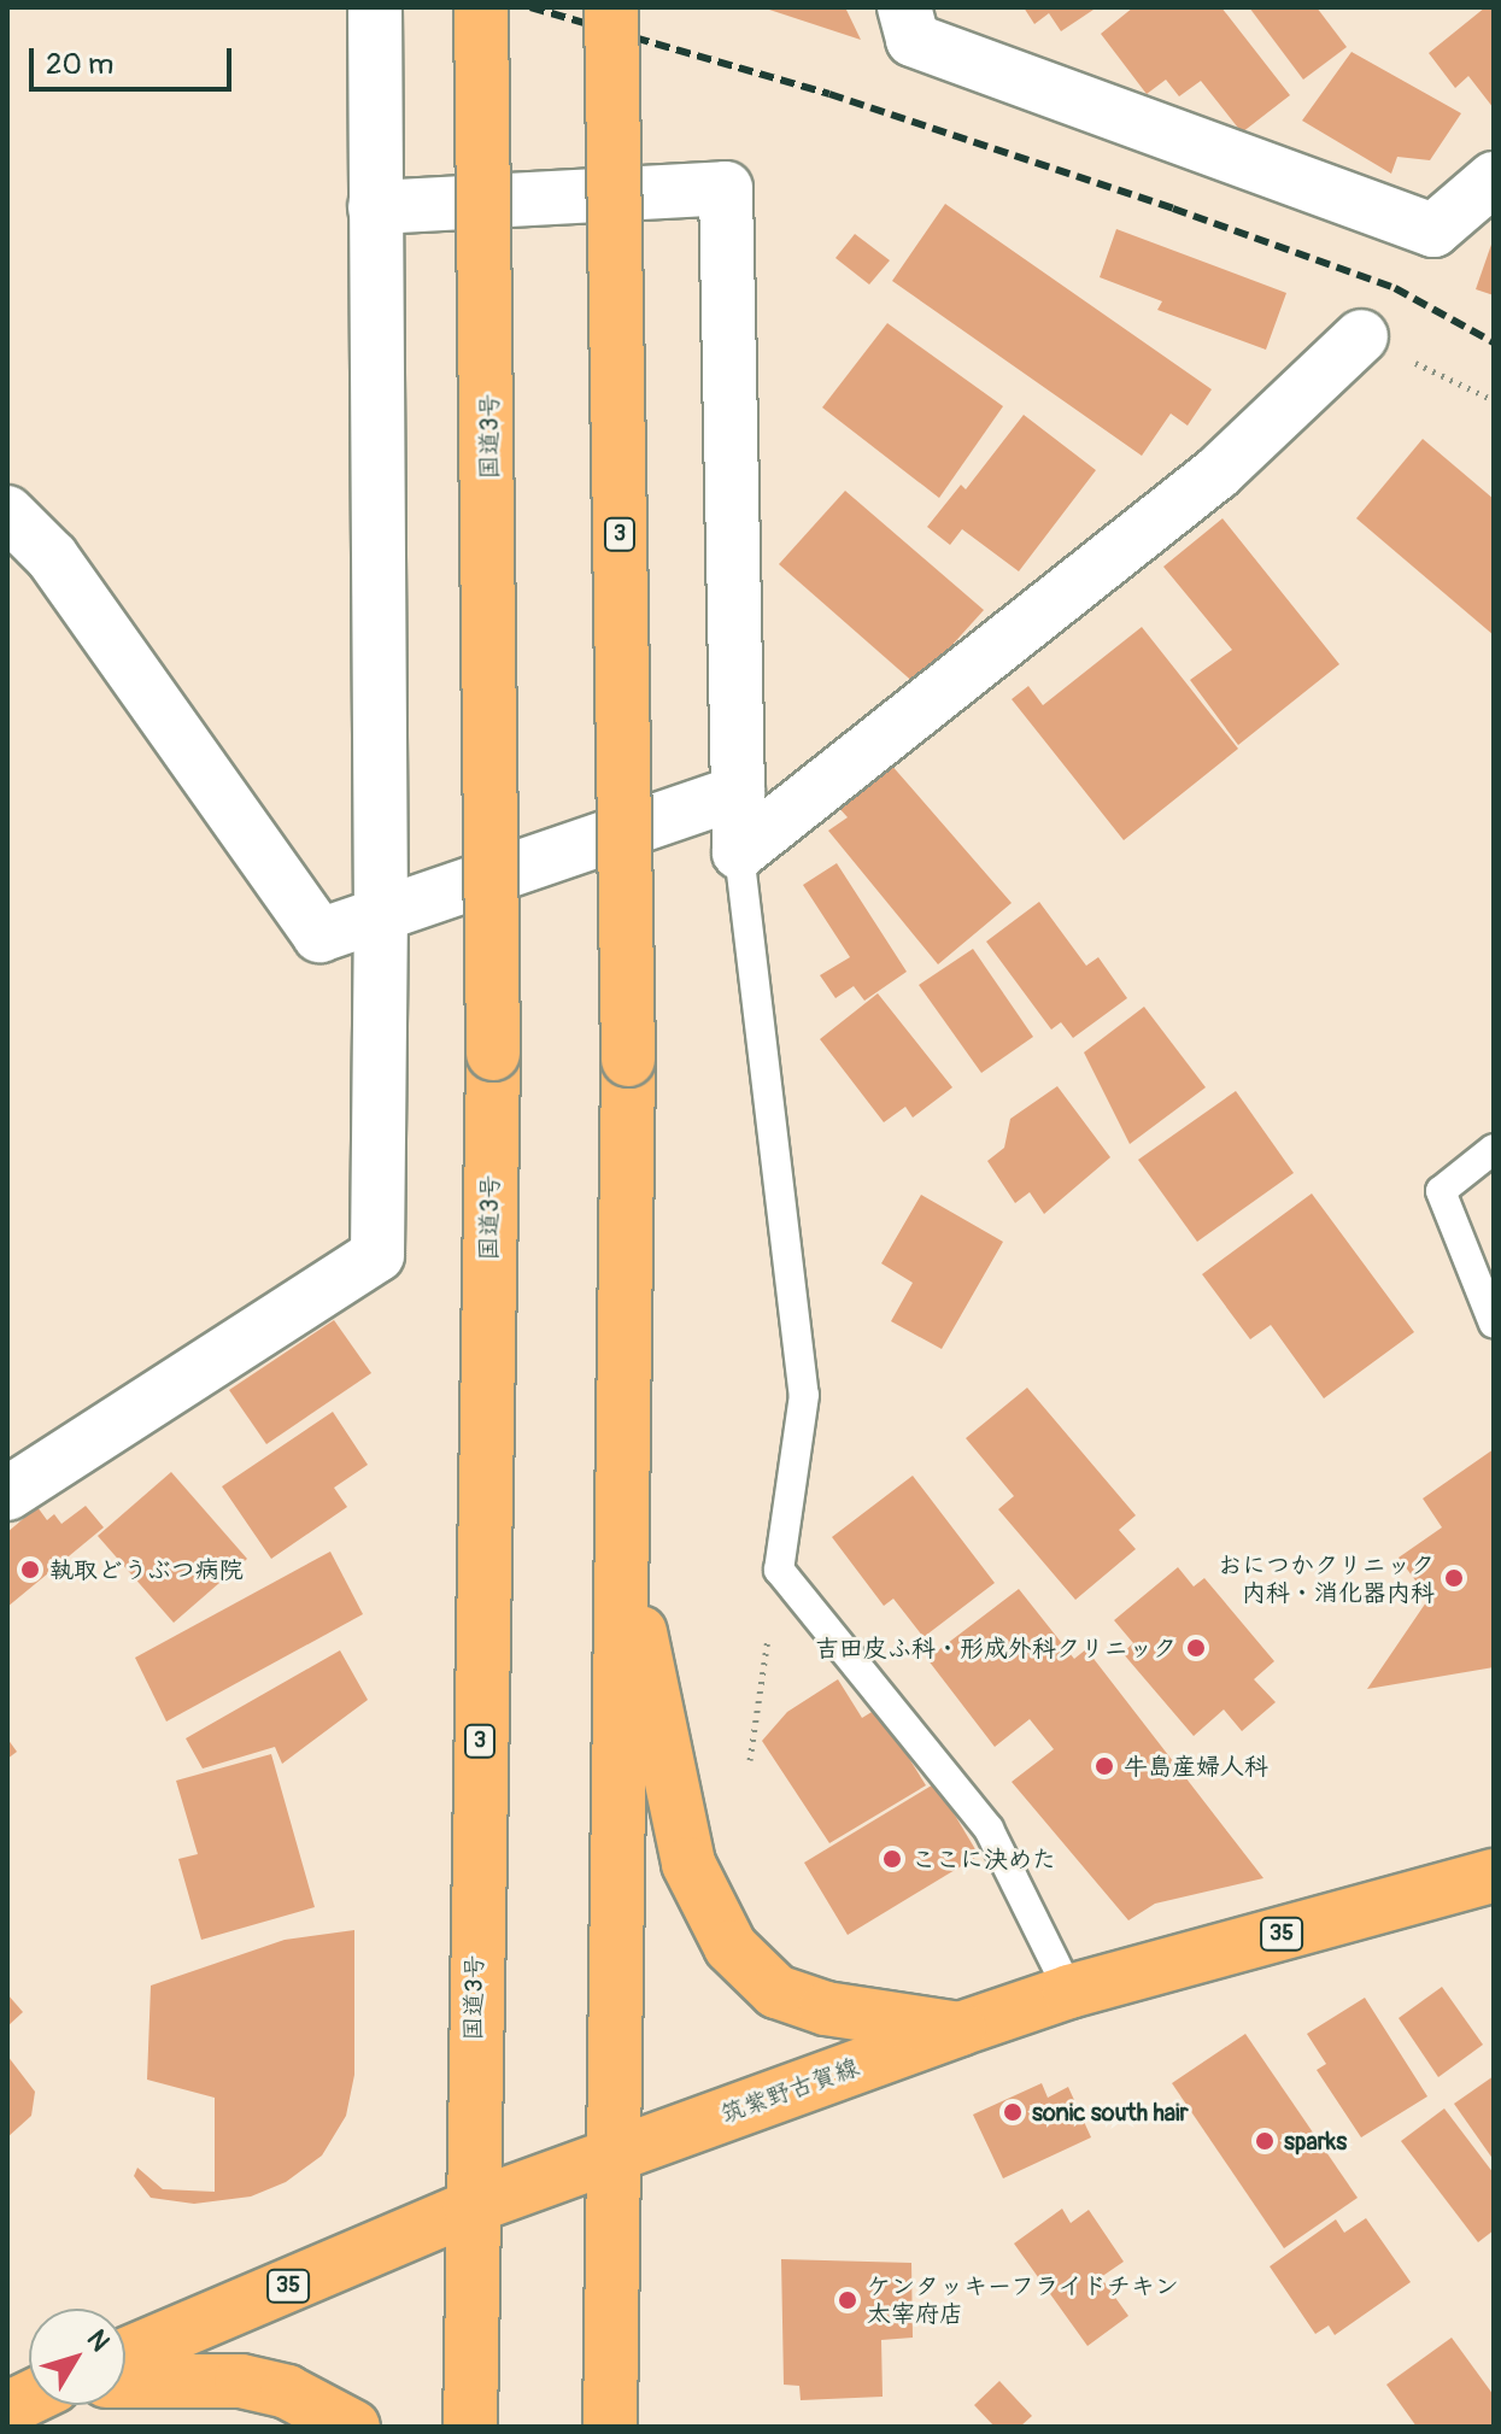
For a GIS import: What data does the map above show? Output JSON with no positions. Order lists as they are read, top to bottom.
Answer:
{
  "streets": {
    "main road": [
      "国道3号",
      "3",
      "35",
      "筑紫野古賀線"
    ]
  },
  "crossings": [
    ["国道3号", "筑紫野古賀線"],
    ["3", "筑紫野古賀線"]
  ],
  "places": [
    "執取どうぶつ病院",
    "おにつかクリニック 内科・消化器内科",
    "吉田皮ふ科・形成外科クリニック",
    "牛島産婦人科",
    "ここに決めた",
    "sonic south hair",
    "sparks",
    "ケンタッキーフライドチキン 太宰府店"
  ],
  "scale_bar": "20 m",
  "north": "top right"
}
